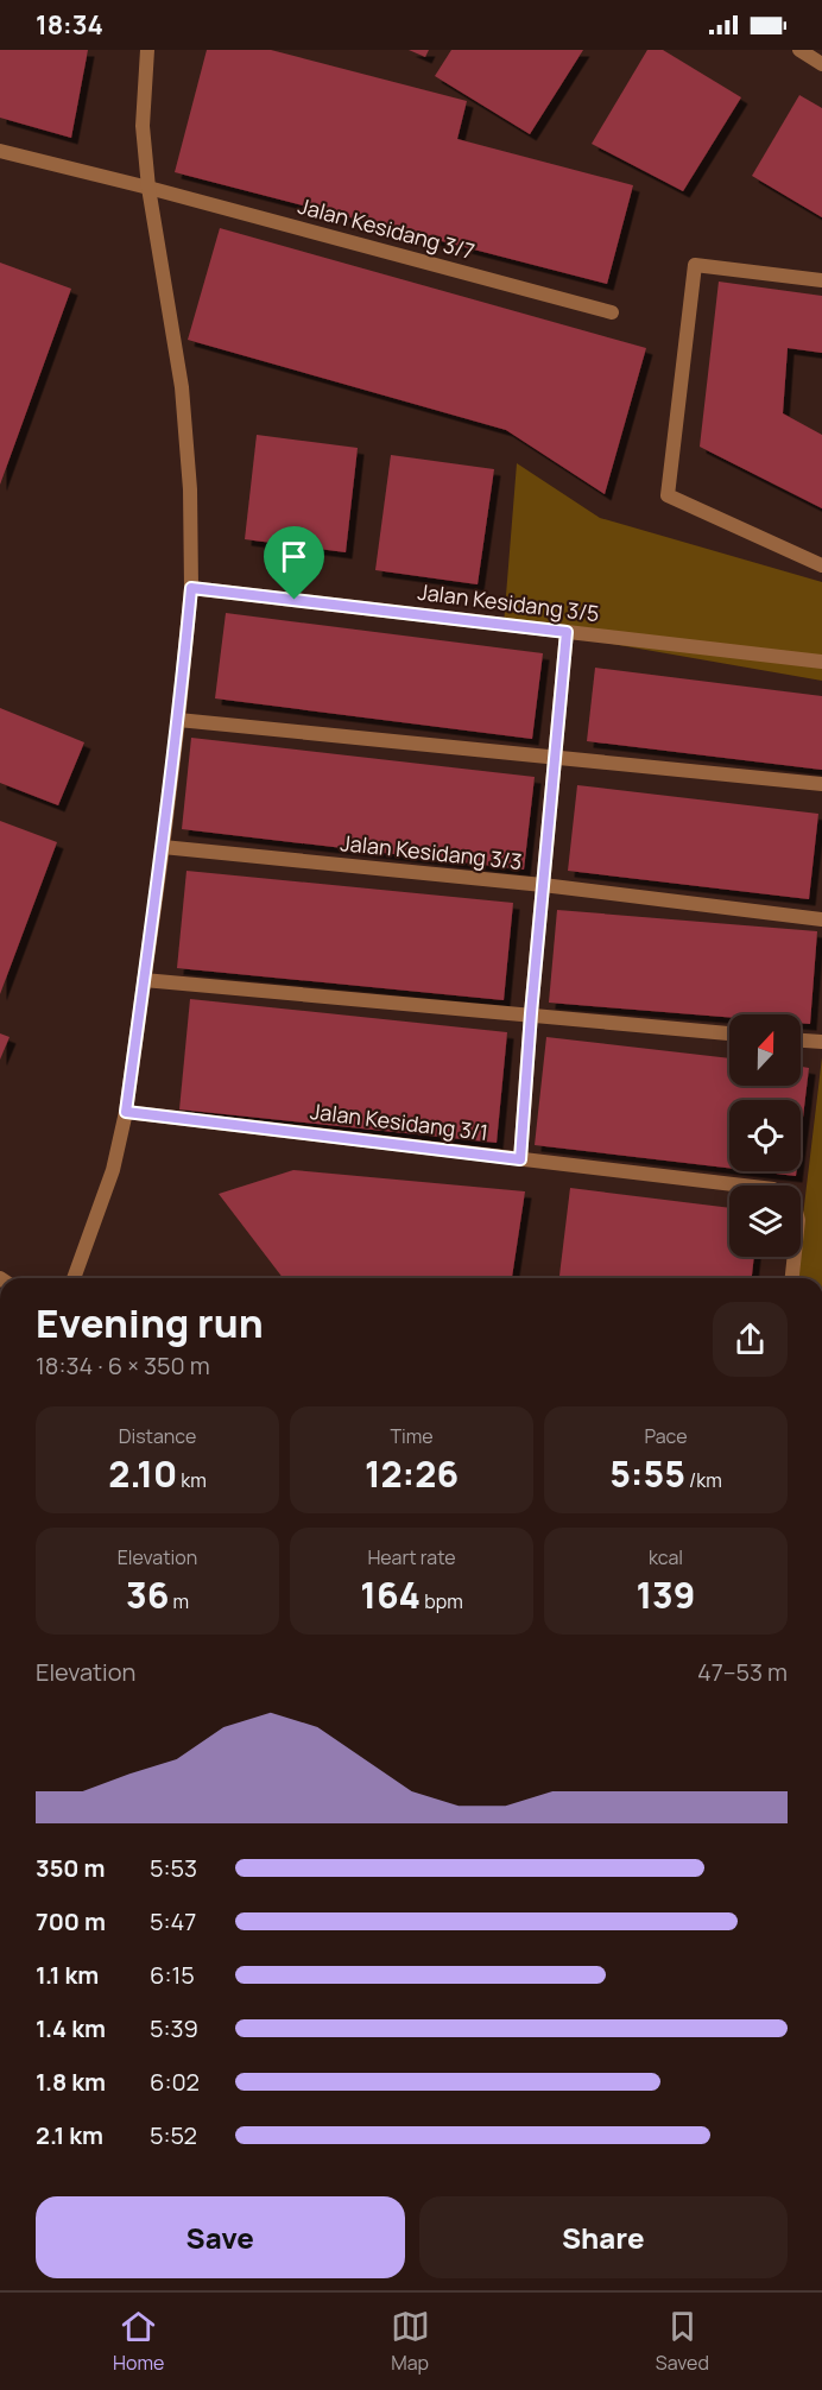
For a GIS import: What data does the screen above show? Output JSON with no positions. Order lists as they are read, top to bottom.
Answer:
{
  "streets": {
    "street": [
      "Jalan Kesidang 3/7",
      "Jalan Kesidang 3/5",
      "Jalan Kesidang 3/3",
      "Jalan Kesidang 3/1"
    ]
  },
  "north": "top",
  "page": {
    "status": "18:34",
    "heading": ["Evening run", "18:34 · 6 × 350 m"],
    "stats": [
      ["Distance", "2.10 km"],
      ["Time", "12:26"],
      ["Pace", "5:55 /km"],
      ["Elevation", "36 m"],
      ["Heart rate", "164 bpm"],
      ["kcal", "139"]
    ],
    "chart": ["Elevation", "47–53 m"],
    "list": [
      {
        "name": "350 m",
        "note": "5:53"
      },
      {
        "name": "700 m",
        "note": "5:47"
      },
      {
        "name": "1.1 km",
        "note": "6:15"
      },
      {
        "name": "1.4 km",
        "note": "5:39"
      },
      {
        "name": "1.8 km",
        "note": "6:02"
      },
      {
        "name": "2.1 km",
        "note": "5:52"
      }
    ],
    "buttons": ["Save", "Share"],
    "tabs": ["Home", "Map", "Saved"]
  }
}
